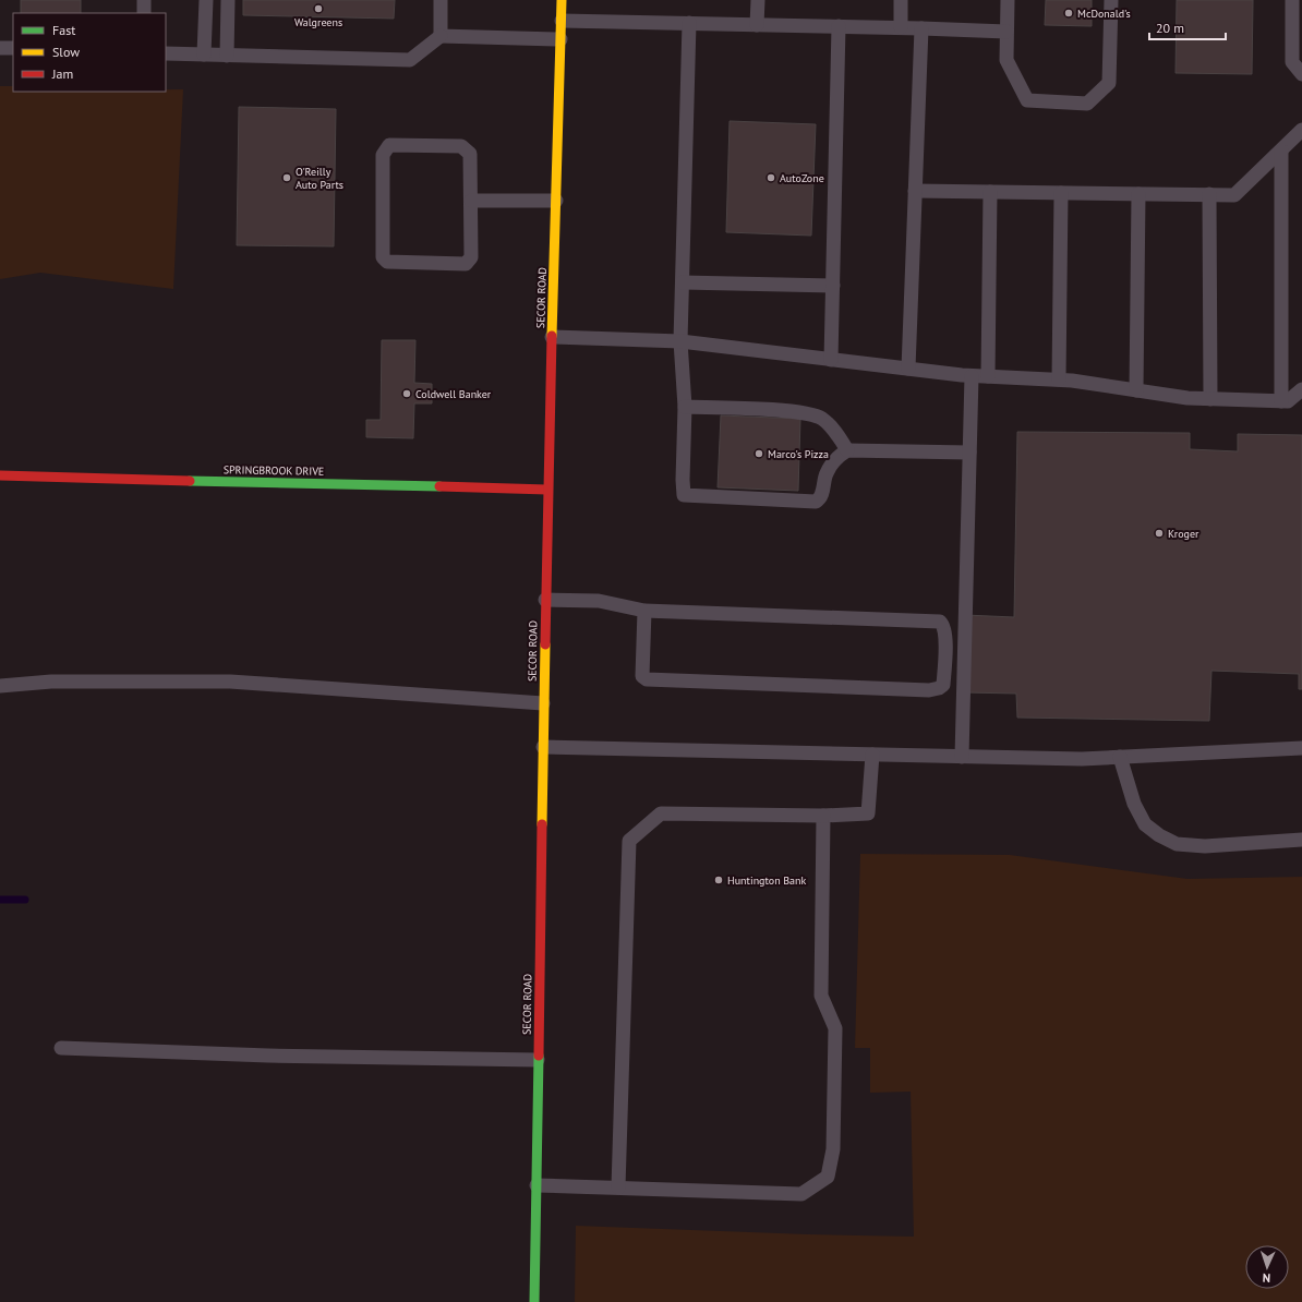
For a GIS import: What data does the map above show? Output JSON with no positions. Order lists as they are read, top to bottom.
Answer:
{
  "streets": {
    "street": ["SECOR ROAD", "SPRINGBROOK DRIVE"]
  },
  "crossings": [
    ["SECOR ROAD", "SPRINGBROOK DRIVE"]
  ],
  "places": [
    "Walgreens",
    "McDonald's",
    "O'Reilly Auto Parts",
    "AutoZone",
    "Coldwell Banker",
    "Marco's Pizza",
    "Kroger",
    "Huntington Bank"
  ],
  "legend": ["Fast", "Slow", "Jam"],
  "scale_bar": "20 m",
  "north": "bottom"
}
